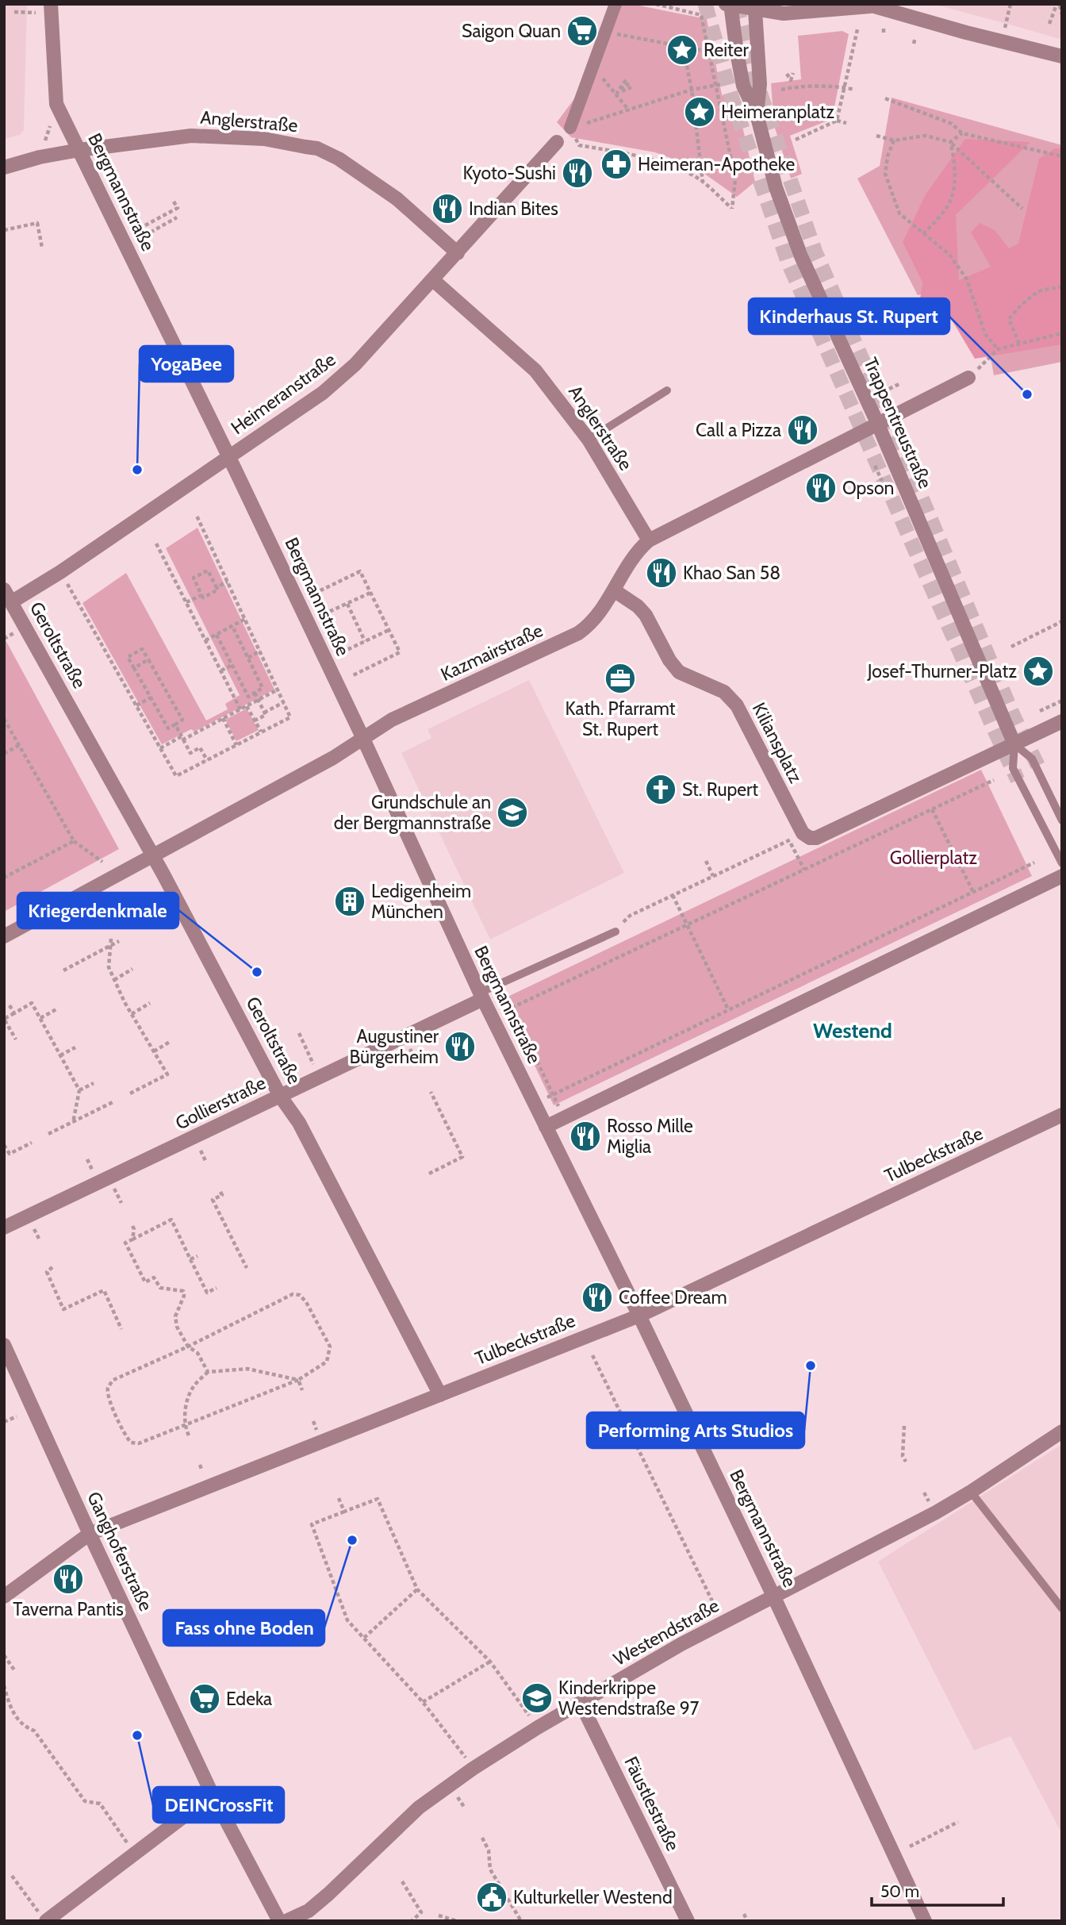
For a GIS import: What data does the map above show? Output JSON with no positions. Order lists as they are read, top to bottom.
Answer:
{
  "streets": {
    "street": [
      "Anglerstraße",
      "Bergmannstraße",
      "Heimeranstraße",
      "Trappentreustraße",
      "Geroltstraße",
      "Kazmairstraße",
      "Kiliansplatz",
      "Gollierstraße",
      "Tulbeckstraße",
      "Ganghoferstraße",
      "Westendstraße",
      "Fäustlestraße"
    ]
  },
  "crossings": [
    ["Anglerstraße", "Bergmannstraße"],
    ["Anglerstraße", "Heimeranstraße"],
    ["Anglerstraße", "Kazmairstraße"],
    ["Bergmannstraße", "Heimeranstraße"],
    ["Bergmannstraße", "Kazmairstraße"],
    ["Bergmannstraße", "Gollierstraße"],
    ["Bergmannstraße", "Tulbeckstraße"],
    ["Bergmannstraße", "Westendstraße"],
    ["Heimeranstraße", "Geroltstraße"],
    ["Trappentreustraße", "Kazmairstraße"],
    ["Geroltstraße", "Kazmairstraße"],
    ["Geroltstraße", "Gollierstraße"],
    ["Geroltstraße", "Tulbeckstraße"],
    ["Kazmairstraße", "Kiliansplatz"],
    ["Tulbeckstraße", "Ganghoferstraße"],
    ["Ganghoferstraße", "Westendstraße"],
    ["Westendstraße", "Fäustlestraße"]
  ],
  "districts": ["Westend"],
  "parks": ["Gollierplatz"],
  "places": {
    "supermarket": ["Saigon Quan", "Edeka"],
    "place": ["Reiter", "Heimeranplatz", "Josef-Thurner-Platz"],
    "pharmacy": ["Heimeran-Apotheke"],
    "restaurant": [
      "Kyoto-Sushi",
      "Indian Bites",
      "Call a Pizza",
      "Opson",
      "Khao San 58",
      "Augustiner Bürgerheim",
      "Rosso Mille Miglia",
      "Coffee Dream",
      "Taverna Pantis"
    ],
    "other": [
      "Kinderhaus St. Rupert",
      "YogaBee",
      "Kriegerdenkmale",
      "Performing Arts Studios",
      "Fass ohne Boden",
      "DEINCrossFit"
    ],
    "office": ["Kath. Pfarramt St. Rupert"],
    "church": ["St. Rupert"],
    "school or university": ["Grundschule an der Bergmannstraße", "Kinderkrippe Westendstraße 97"],
    "building": ["Ledigenheim München"],
    "public building": ["Kulturkeller Westend"]
  },
  "scale_bar": "50 m"
}
